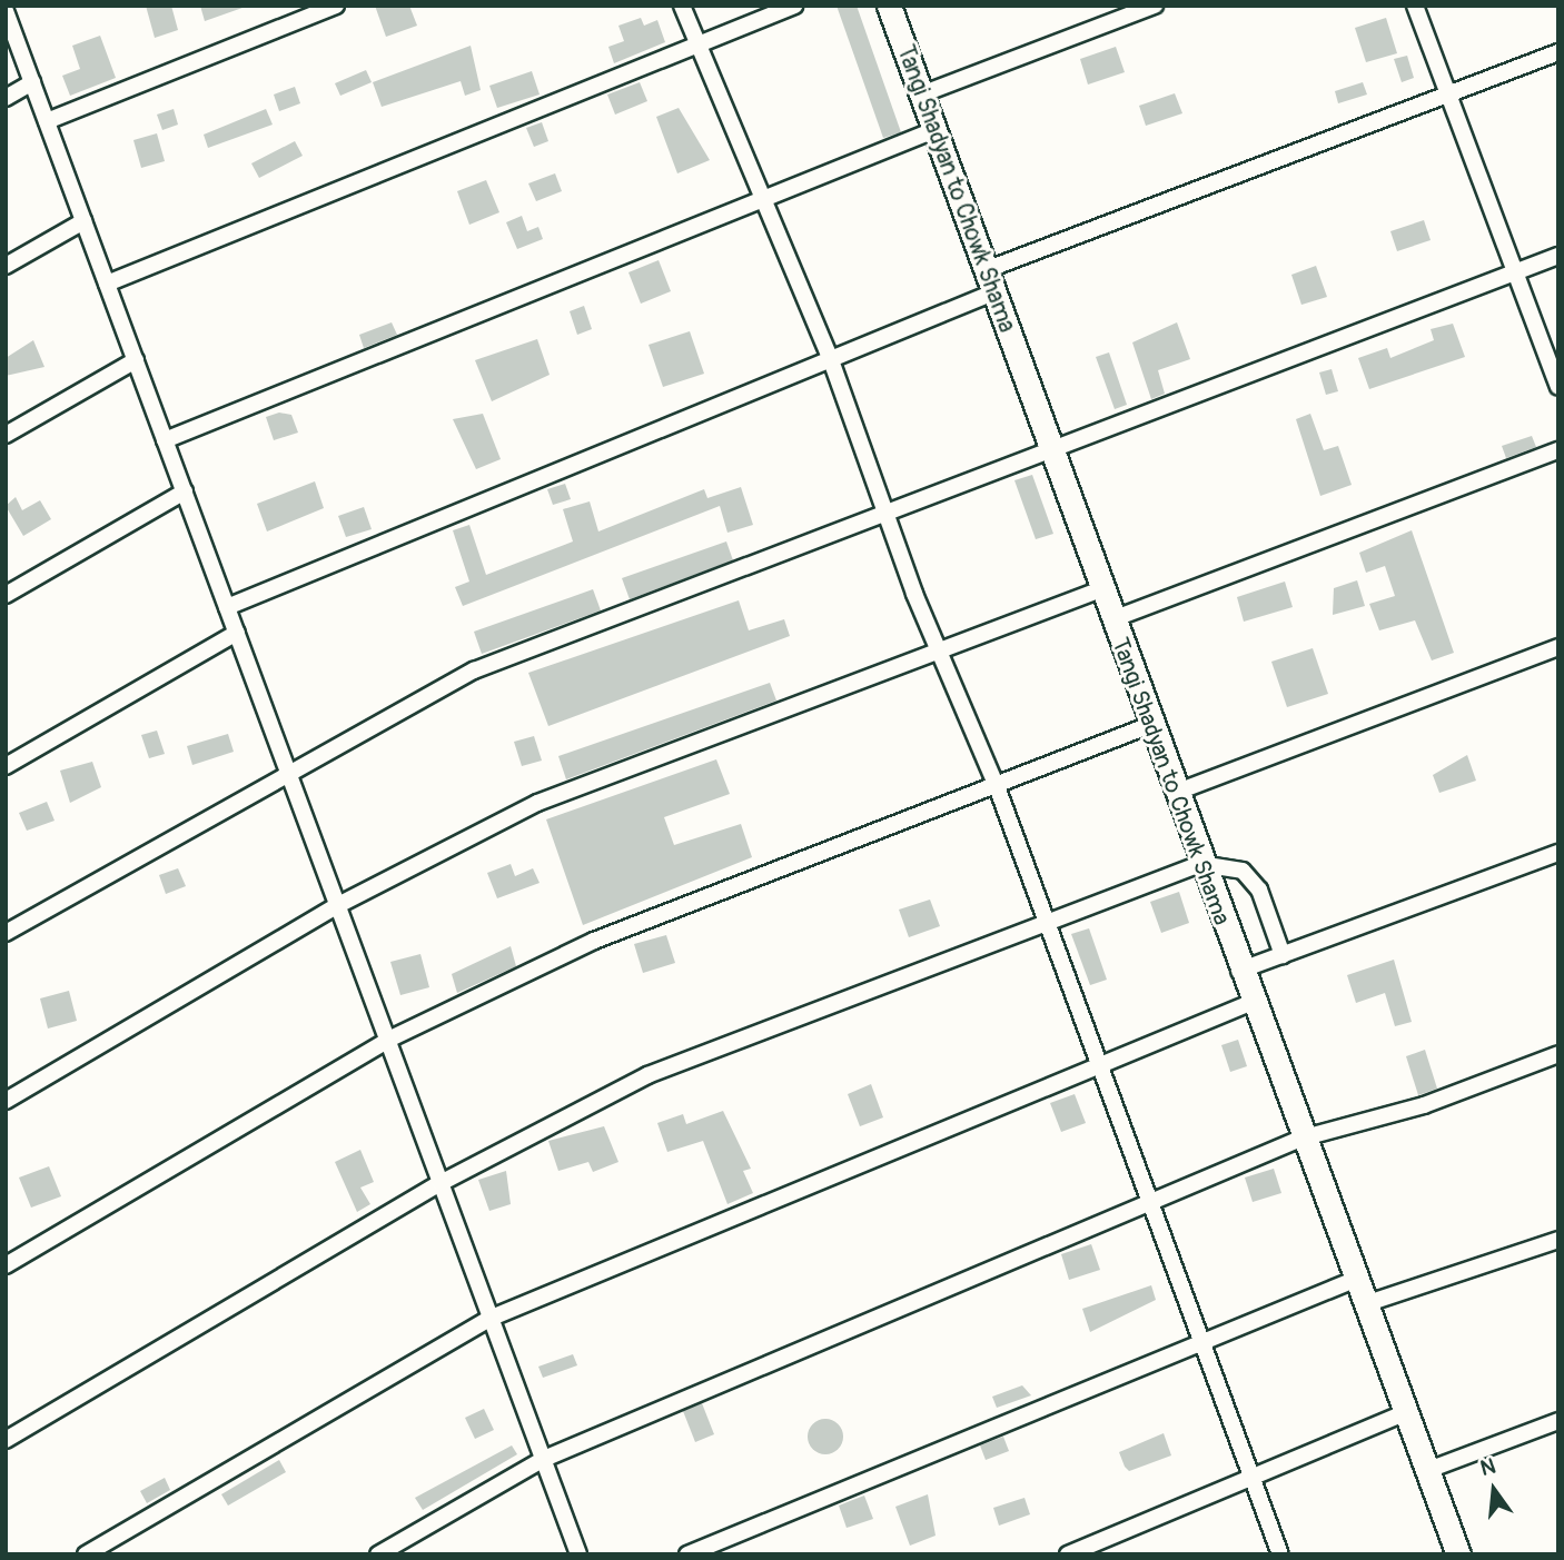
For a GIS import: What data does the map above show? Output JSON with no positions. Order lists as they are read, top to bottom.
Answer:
{
  "streets": {
    "main road": ["Tangi Shadyan to Chowk Shama"]
  },
  "north": "top"
}
